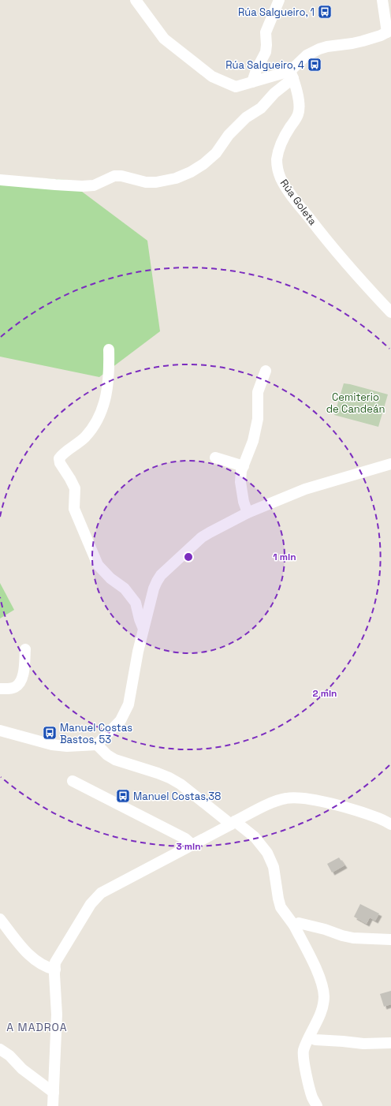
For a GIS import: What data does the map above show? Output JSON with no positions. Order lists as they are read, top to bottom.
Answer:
{
  "streets": {
    "street": ["Rúa Goleta"]
  },
  "districts": ["A MADROA"],
  "parks": ["Cemiterio de Candeán"],
  "places": {
    "bus stop": [
      "Rúa Salgueiro, 1",
      "Rúa Salgueiro, 4",
      "Manuel Costas Bastos, 53",
      "Manuel Costas,38"
    ]
  },
  "rings": ["1 min", "2 min", "3 min"]
}
